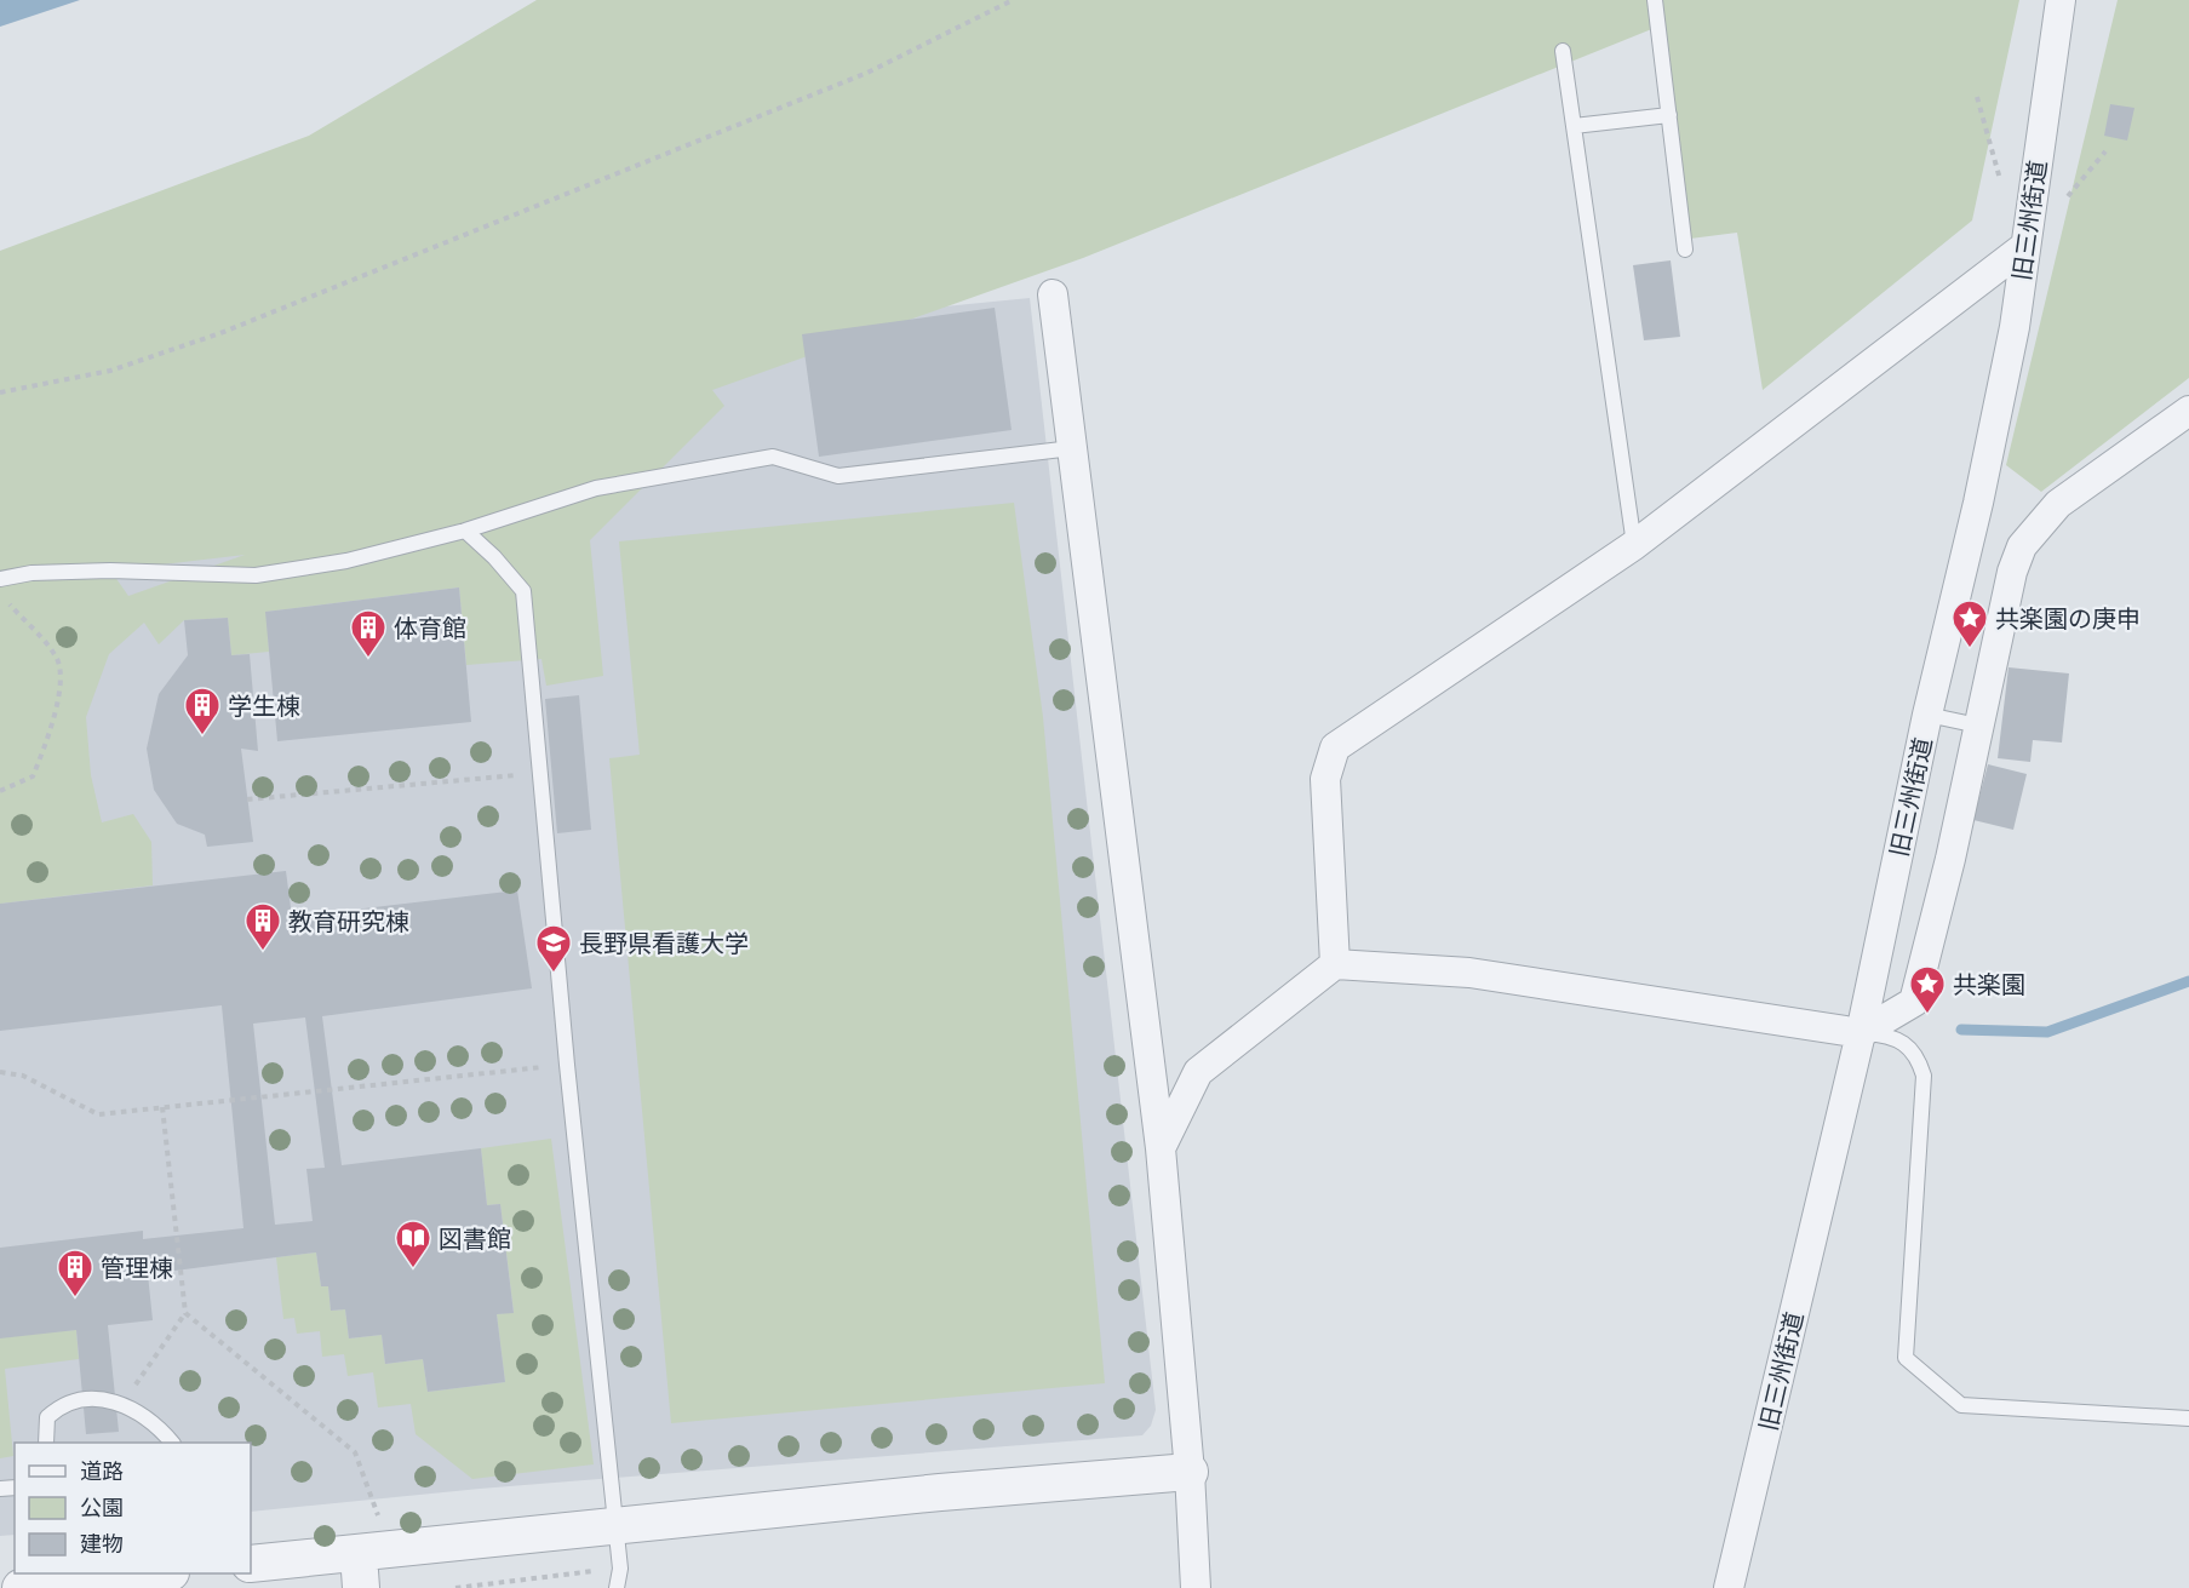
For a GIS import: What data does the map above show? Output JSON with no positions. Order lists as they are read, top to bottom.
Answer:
{
  "streets": {
    "street": ["旧三州街道"]
  },
  "places": {
    "place": ["共楽園の庚申", "共楽園"],
    "building": [
      "体育館",
      "学生棟",
      "教育研究棟",
      "管理棟"
    ],
    "school or university": ["長野県看護大学"],
    "library": ["図書館"]
  },
  "legend": ["道路", "公園", "建物"]
}
